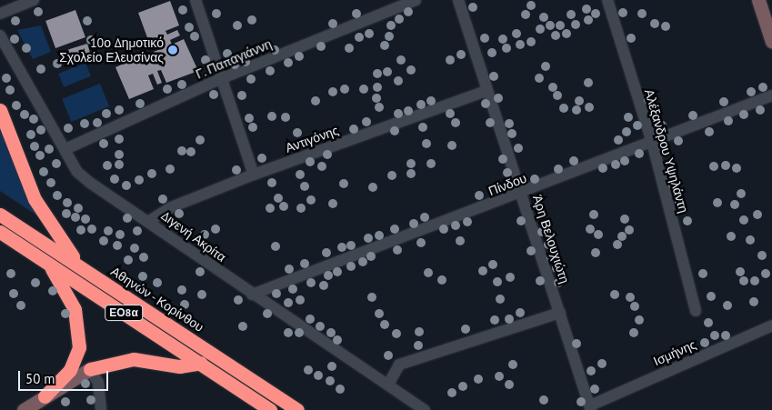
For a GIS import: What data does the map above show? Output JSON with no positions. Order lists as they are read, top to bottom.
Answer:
{
  "streets": {
    "highway": ["Αθηνών - Κορίνθου", "ΕΟ8α"],
    "street": [
      "Γ. Παπαγιάννη",
      "Αντιγόνης",
      "Αλέξανδρου Υψηλάντη",
      "Πίνδου",
      "Διγενή Ακρίτα",
      "Άρη Βελουχιώτη",
      "Ισμήνης"
    ]
  },
  "crossings": [
    ["Γ. Παπαγιάννη", "Διγενή Ακρίτα"],
    ["Αντιγόνης", "Διγενή Ακρίτα"],
    ["Αντιγόνης", "Άρη Βελουχιώτη"],
    ["Αλέξανδρου Υψηλάντη", "Πίνδου"],
    ["Πίνδου", "Διγενή Ακρίτα"],
    ["Πίνδου", "Άρη Βελουχιώτη"],
    ["Άρη Βελουχιώτη", "Ισμήνης"]
  ],
  "places": ["10ο Δημοτικό Σχολείο Ελευσίνας"],
  "scale_bar": "50 m"
}
